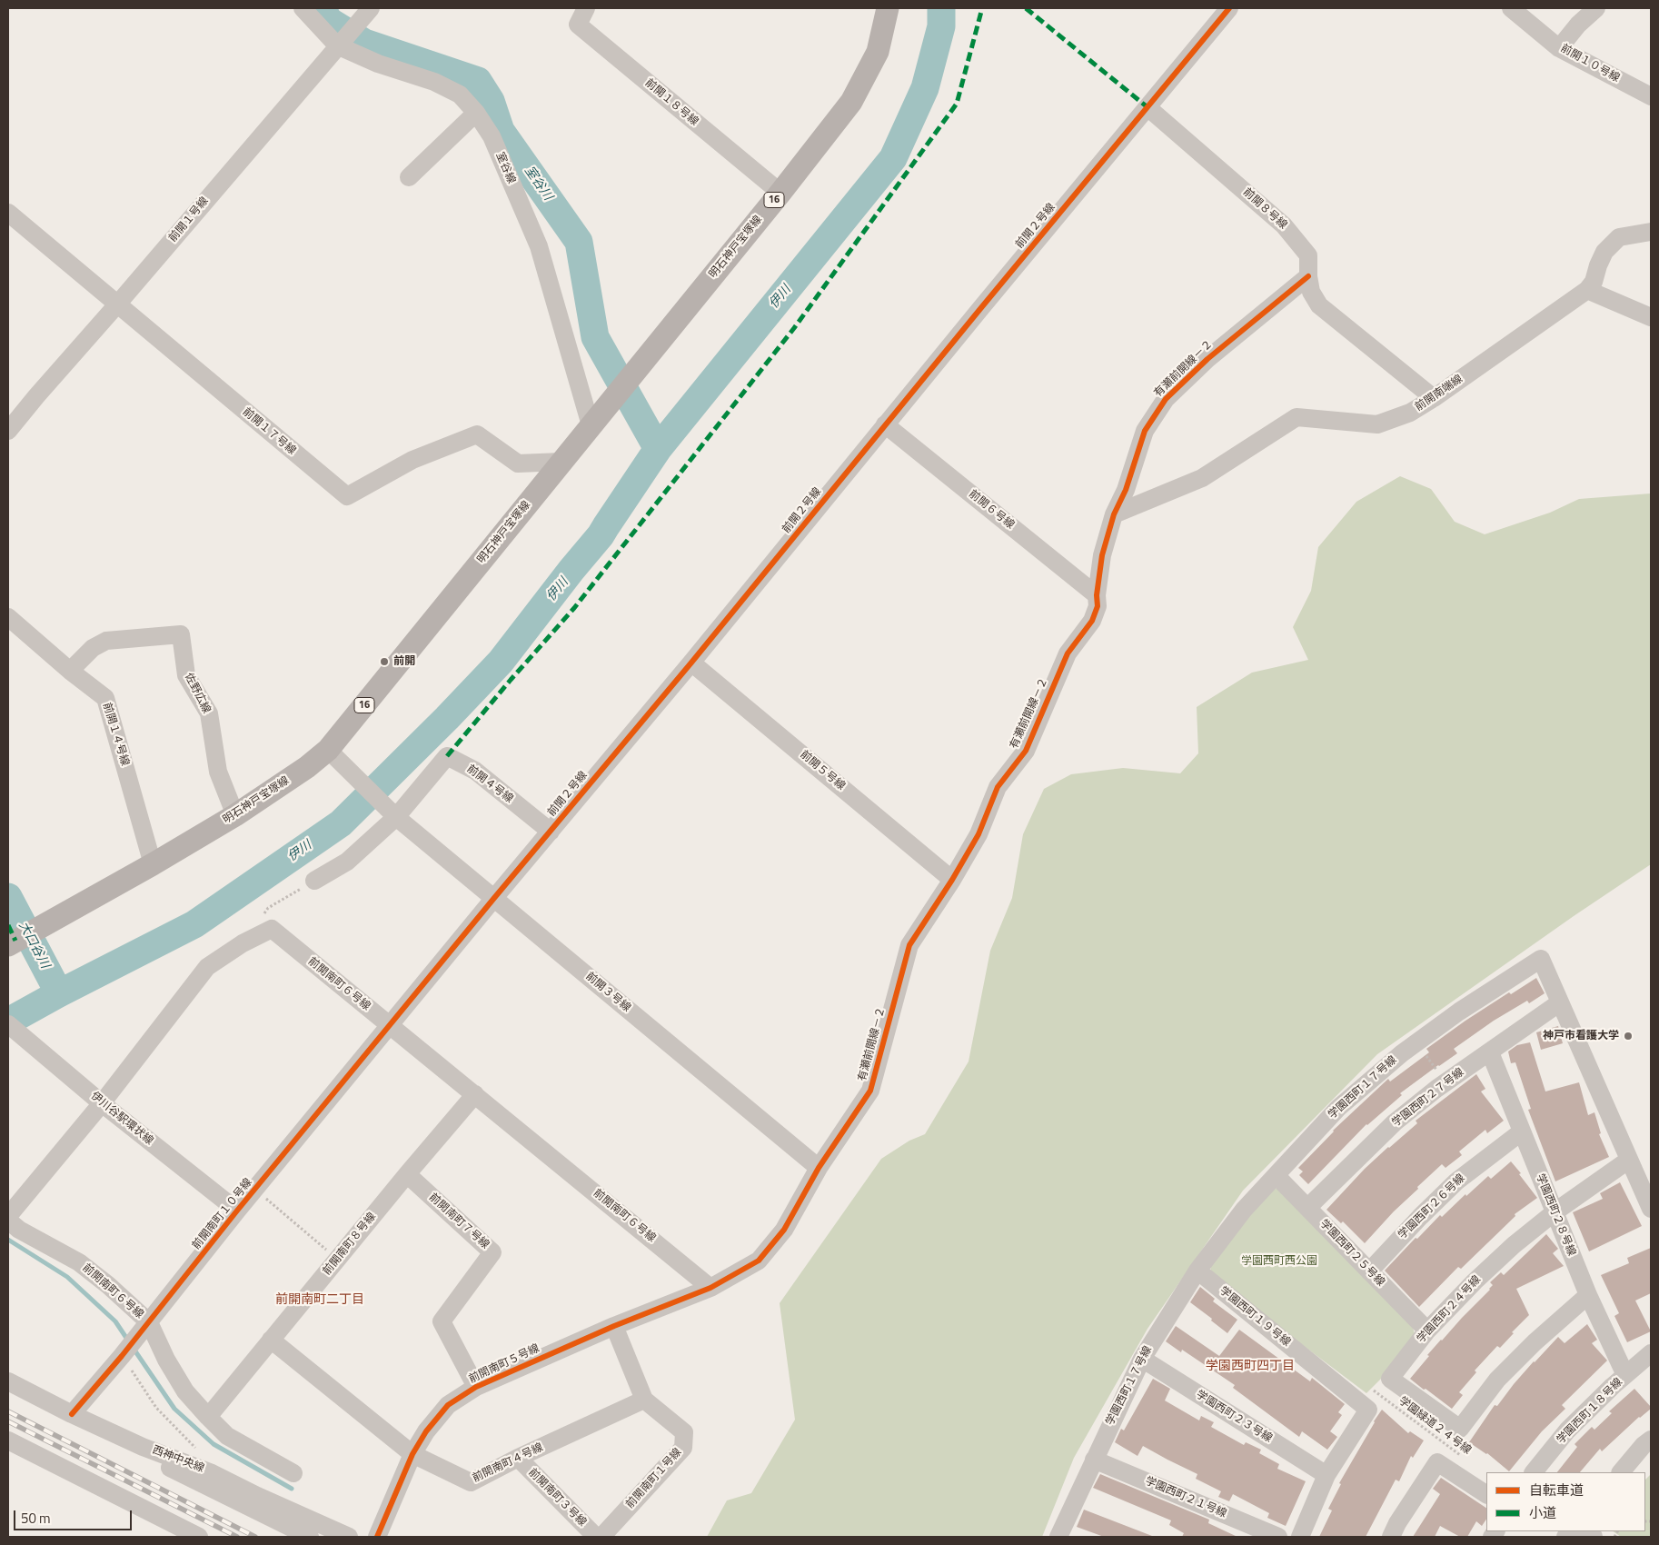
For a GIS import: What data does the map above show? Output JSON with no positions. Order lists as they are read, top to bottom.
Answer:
{
  "streets": {
    "main road": ["16", "明石神戸宝塚線"],
    "street": [
      "前開１０号線",
      "前開１８号線",
      "室谷線",
      "前開８号線",
      "前開１号線",
      "前開２号線",
      "有瀬前開線－２",
      "前開南端線",
      "前開１７号線",
      "前開６号線",
      "佐野広線",
      "前開１４号線",
      "前開５号線",
      "前開４号線",
      "前開南町６号線",
      "前開３号線",
      "学園西町１７号線",
      "学園西町２７号線",
      "伊川谷駅環状線",
      "学園西町２６号線",
      "前開南町１０号線",
      "学園西町２８号線",
      "前開南町７号線",
      "前開南町８号線",
      "学園西町２５号線",
      "学園西町２４号線",
      "学園西町１９号線",
      "前開南町５号線",
      "学園西町１８号線",
      "学園西町２３号線",
      "西神中央線",
      "前開南町４号線",
      "前開南町１号線",
      "前開南町３号線",
      "学園西町２１号線"
    ],
    "path": ["学園緑道２４号線"]
  },
  "crossings": [
    ["前開１８号線", "明石神戸宝塚線"],
    ["室谷線", "前開１号線"],
    ["室谷線", "明石神戸宝塚線"],
    ["前開８号線", "前開２号線"],
    ["前開８号線", "有瀬前開線－２"],
    ["前開８号線", "前開南端線"],
    ["前開１号線", "前開１７号線"],
    ["前開２号線", "前開６号線"],
    ["前開２号線", "前開５号線"],
    ["前開２号線", "前開４号線"],
    ["前開２号線", "前開南町６号線"],
    ["前開２号線", "前開３号線"],
    ["前開２号線", "前開南町１０号線"],
    ["明石神戸宝塚線", "前開１７号線"],
    ["明石神戸宝塚線", "佐野広線"],
    ["明石神戸宝塚線", "前開１４号線"],
    ["有瀬前開線－２", "前開南端線"],
    ["有瀬前開線－２", "前開６号線"],
    ["有瀬前開線－２", "前開５号線"],
    ["有瀬前開線－２", "前開南町６号線"],
    ["有瀬前開線－２", "前開３号線"],
    ["有瀬前開線－２", "前開南町５号線"],
    ["佐野広線", "前開１４号線"],
    ["前開４号線", "前開３号線"],
    ["前開南町６号線", "伊川谷駅環状線"],
    ["前開南町６号線", "前開南町１０号線"],
    ["前開南町６号線", "前開南町８号線"],
    ["前開南町６号線", "前開南町５号線"],
    ["学園西町１７号線", "学園西町２７号線"],
    ["学園西町１７号線", "学園西町２５号線"],
    ["学園西町１７号線", "学園西町２４号線"],
    ["学園西町１７号線", "学園西町１９号線"],
    ["学園西町１７号線", "学園西町２３号線"],
    ["学園西町１７号線", "学園西町２１号線"],
    ["学園西町２７号線", "学園西町２８号線"],
    ["学園西町２７号線", "学園西町２５号線"],
    ["伊川谷駅環状線", "前開南町１０号線"],
    ["学園西町２６号線", "学園西町２８号線"],
    ["学園西町２６号線", "学園西町２５号線"],
    ["前開南町１０号線", "西神中央線"],
    ["学園西町２８号線", "学園西町２４号線"],
    ["学園西町２８号線", "学園西町１８号線"],
    ["前開南町７号線", "前開南町８号線"],
    ["前開南町７号線", "前開南町５号線"],
    ["前開南町８号線", "前開南町４号線"],
    ["学園西町２５号線", "学園西町２４号線"],
    ["学園西町１９号線", "学園西町２３号線"],
    ["前開南町５号線", "前開南町４号線"],
    ["前開南町５号線", "前開南町１号線"],
    ["前開南町４号線", "前開南町１号線"],
    ["前開南町４号線", "前開南町３号線"]
  ],
  "districts": ["前開南町二丁目", "学園西町四丁目"],
  "water": ["室谷川", "伊川", "大口谷川"],
  "parks": ["学園西町西公園"],
  "places": ["前開", "神戸市看護大学"],
  "legend": ["自転車道", "小道"],
  "scale_bar": "50 m"
}
